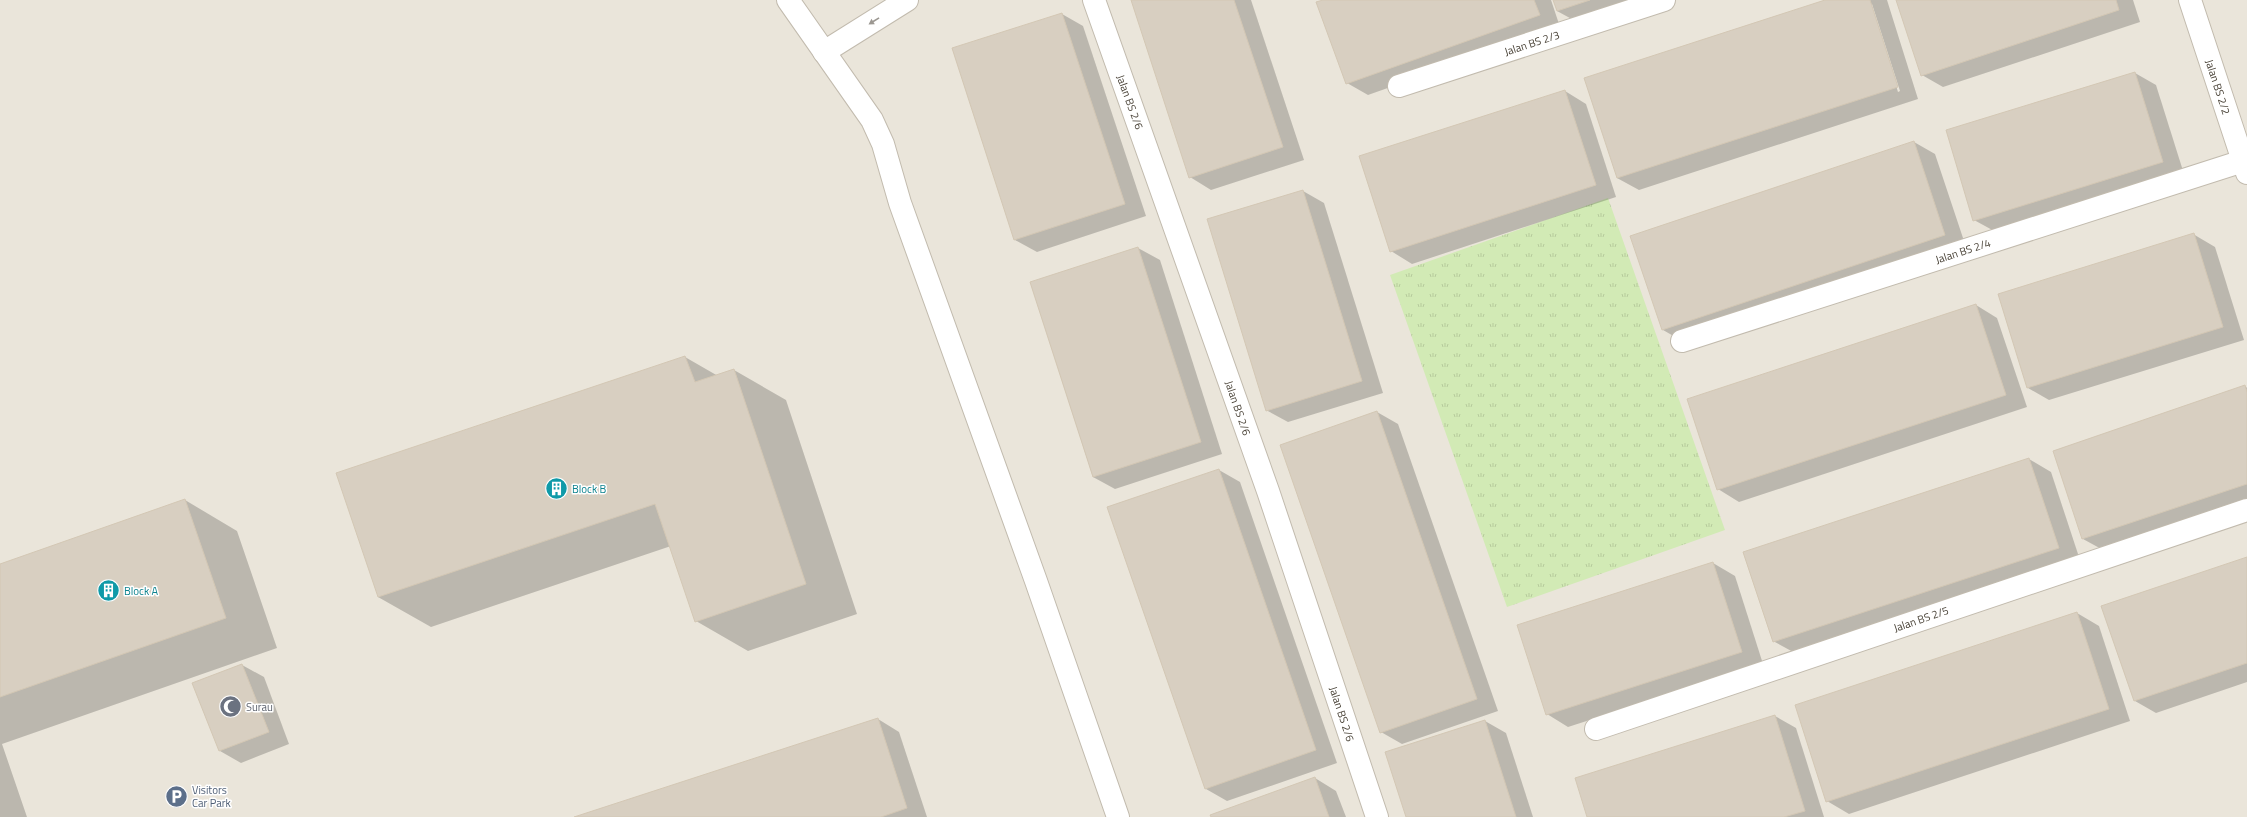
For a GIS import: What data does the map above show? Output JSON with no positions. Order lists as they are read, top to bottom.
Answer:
{
  "streets": {
    "street": [
      "Jalan BS 2/3",
      "Jalan BS 2/2",
      "Jalan BS 2/6",
      "Jalan BS 2/4",
      "Jalan BS 2/5"
    ]
  },
  "crossings": [
    ["Jalan BS 2/2", "Jalan BS 2/4"]
  ],
  "places": {
    "building": ["Block B", "Block A"],
    "mosque": ["Surau"],
    "parking": ["Visitors Car Park"]
  }
}
